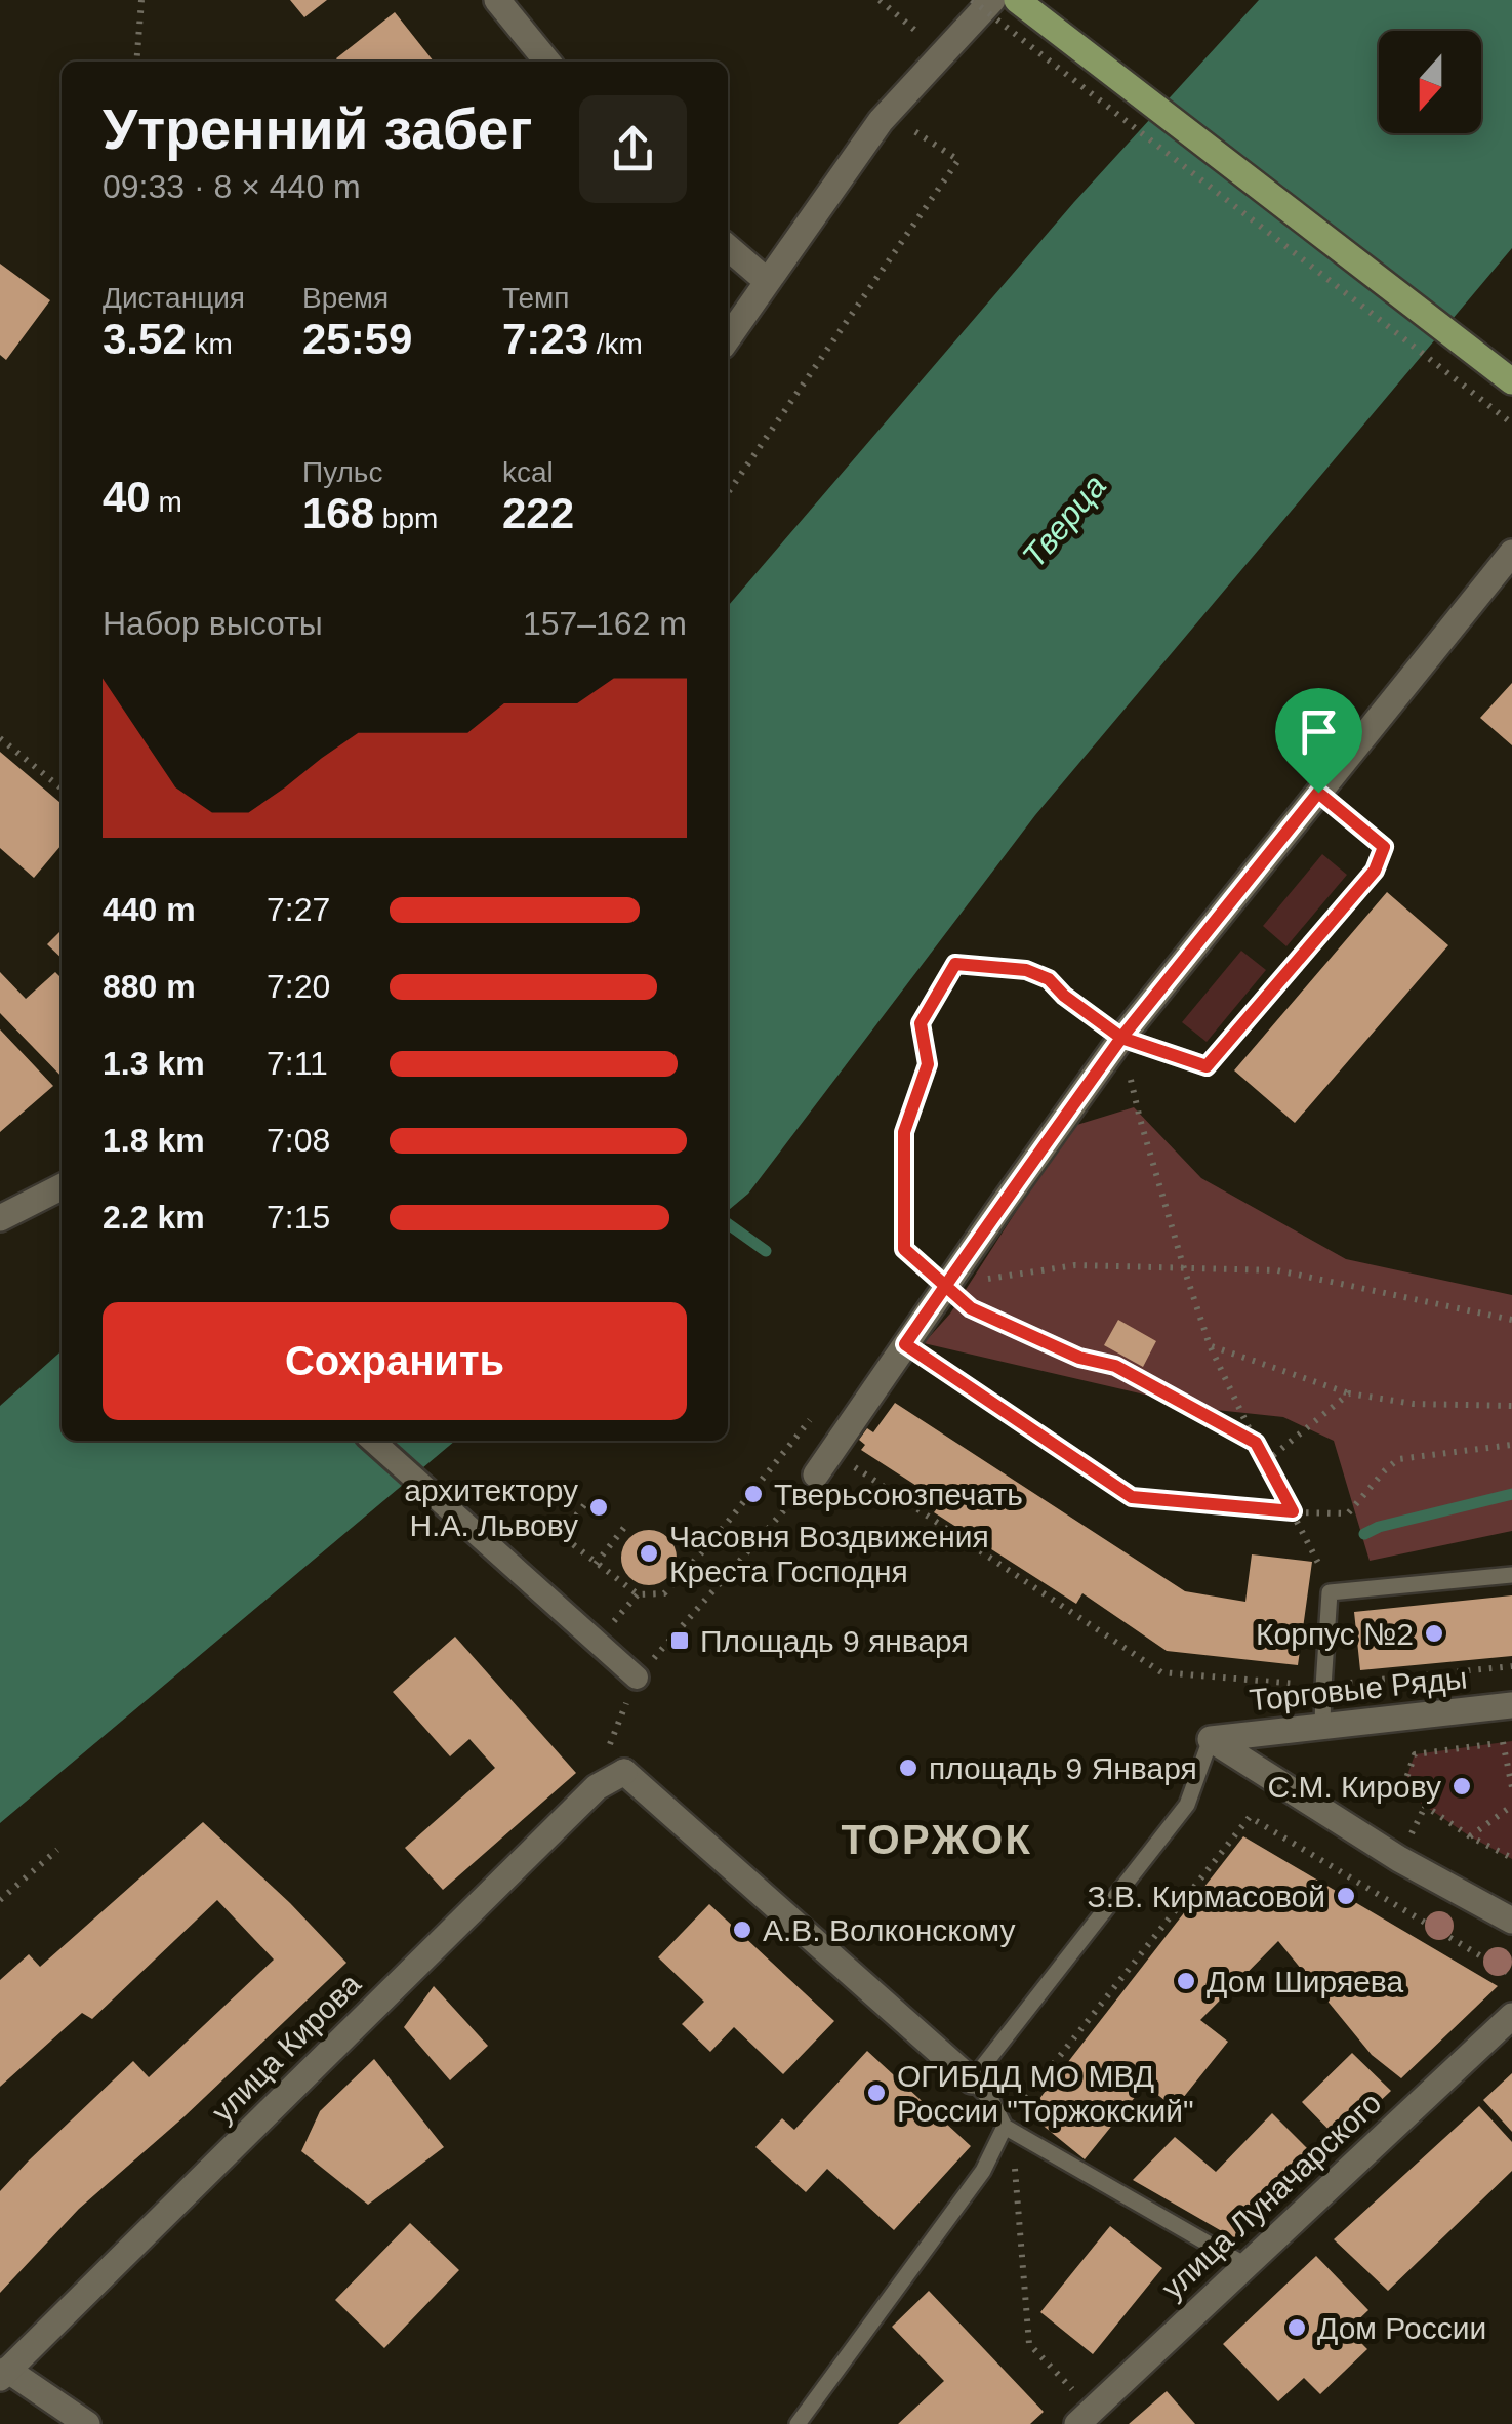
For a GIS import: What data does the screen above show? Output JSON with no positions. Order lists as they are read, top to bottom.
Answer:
{
  "streets": {
    "street": ["Торговые Ряды", "улица Кирова", "улица Луначарского"]
  },
  "districts": ["ТОРЖОК"],
  "water": ["Тверца"],
  "places": {
    "other": [
      "Тверьсоюзпечать",
      "архитектору Н.А. Львову",
      "Часовня Воздвижения Креста Господня",
      "Корпус №2",
      "площадь 9 Января",
      "С.М. Кирову",
      "З.В. Кирмасовой",
      "А.В. Волконскому",
      "Дом Ширяева",
      "ОГИБДД МО МВД России \"Торжокский\"",
      "Дом России"
    ],
    "transit": ["Площадь 9 января"]
  },
  "north": "bottom",
  "page": {
    "heading": ["Утренний забег", "09:33 · 8 × 440 m"],
    "stats": [
      ["Дистанция", "3.52 km"],
      ["Время", "25:59"],
      ["Темп", "7:23 /km"],
      ["40 m"],
      ["Пульс", "168 bpm"],
      ["kcal", "222"]
    ],
    "chart": ["Набор высоты", "157–162 m"],
    "list": [
      {
        "name": "440 m",
        "note": "7:27"
      },
      {
        "name": "880 m",
        "note": "7:20"
      },
      {
        "name": "1.3 km",
        "note": "7:11"
      },
      {
        "name": "1.8 km",
        "note": "7:08"
      },
      {
        "name": "2.2 km",
        "note": "7:15"
      }
    ],
    "buttons": "Сохранить"
  }
}
